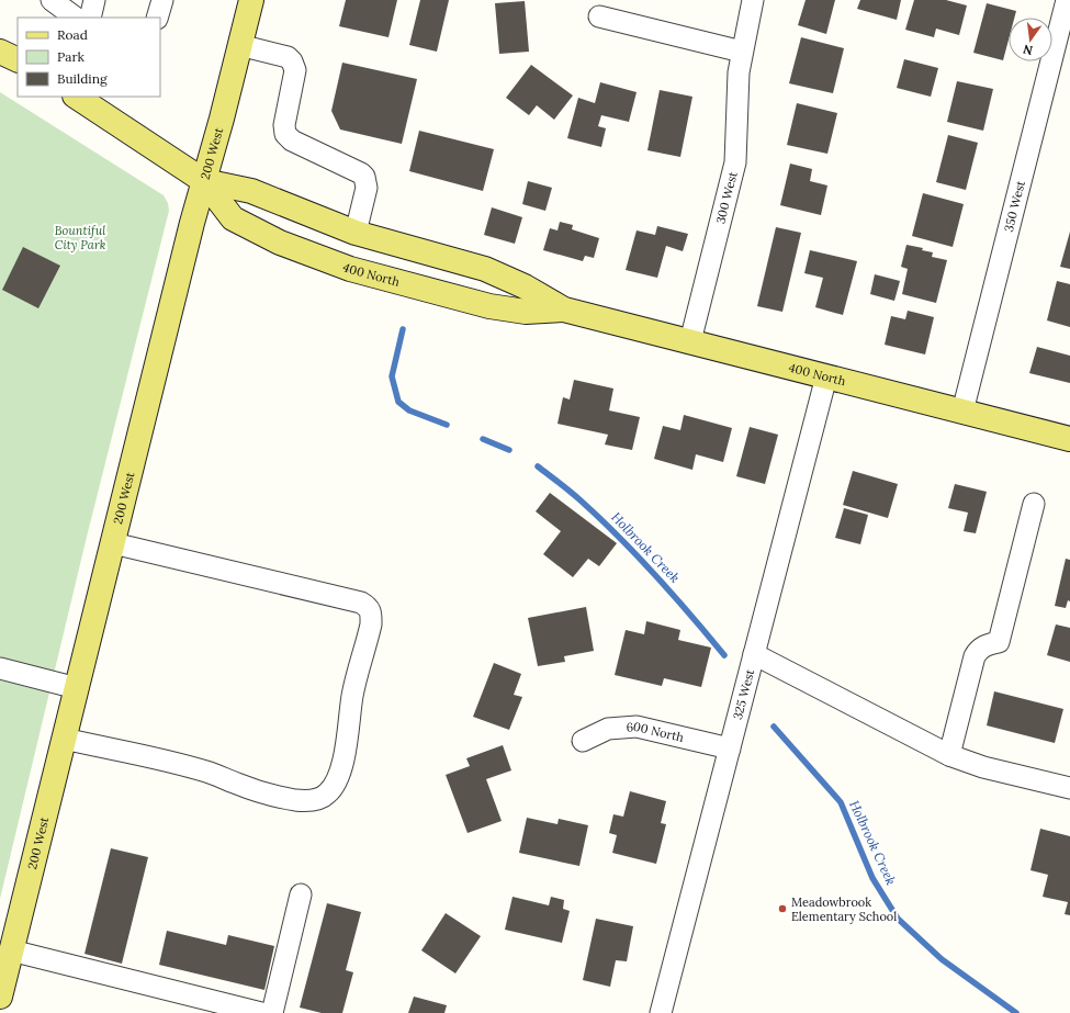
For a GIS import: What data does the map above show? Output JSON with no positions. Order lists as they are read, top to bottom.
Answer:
{
  "streets": {
    "main road": ["200 West", "400 North"],
    "street": [
      "300 West",
      "350 West",
      "325 West",
      "600 North"
    ]
  },
  "crossings": [
    ["200 West", "400 North"],
    ["300 West", "400 North"],
    ["350 West", "400 North"],
    ["400 North", "325 West"],
    ["325 West", "600 North"]
  ],
  "water": ["Holbrook Creek"],
  "parks": ["Bountiful City Park"],
  "places": ["Meadowbrook Elementary School"],
  "legend": ["Road", "Park", "Building"],
  "north": "bottom"
}
